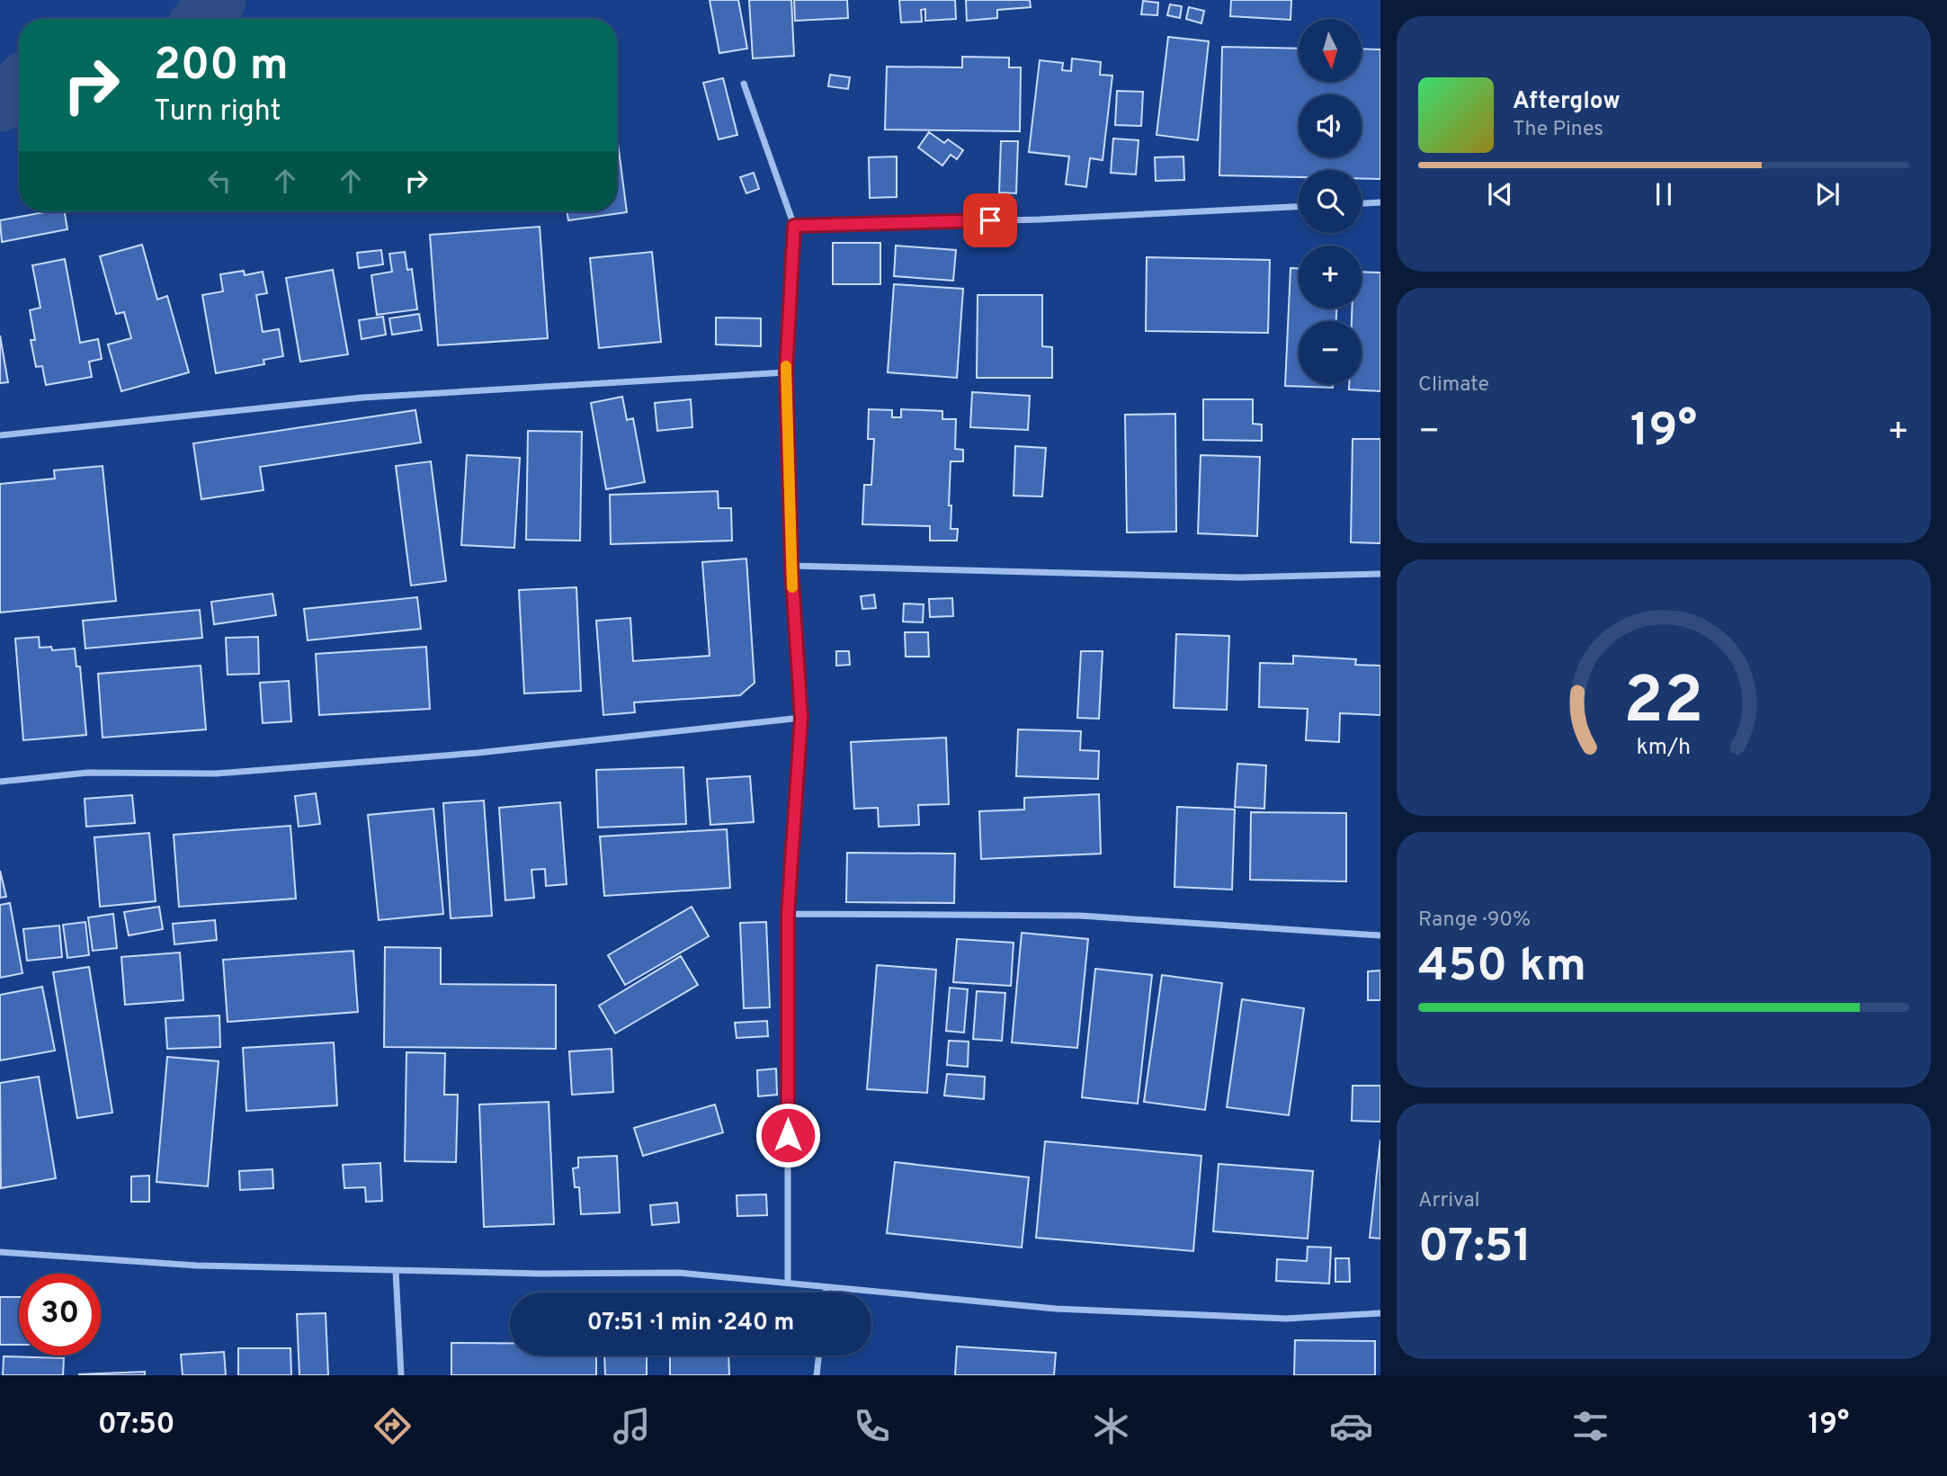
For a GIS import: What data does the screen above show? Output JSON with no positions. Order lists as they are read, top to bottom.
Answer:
{
  "north": "bottom",
  "page": {
    "map_buttons": ["+", "−"],
    "turn": ["200 m", "Turn right"],
    "song": ["Afterglow", "The Pines"],
    "tile": [
      "Climate",
      ["Range · 90%", "450 km"],
      ["Arrival", "07:51"]
    ],
    "heat": ["−", "19°", "+"],
    "limit": "30",
    "trip": "07:51 · 1 min · 240 m",
    "tabs": ["07:50", "19°"],
    "gauge": ["22", "km/h"]
  }
}
